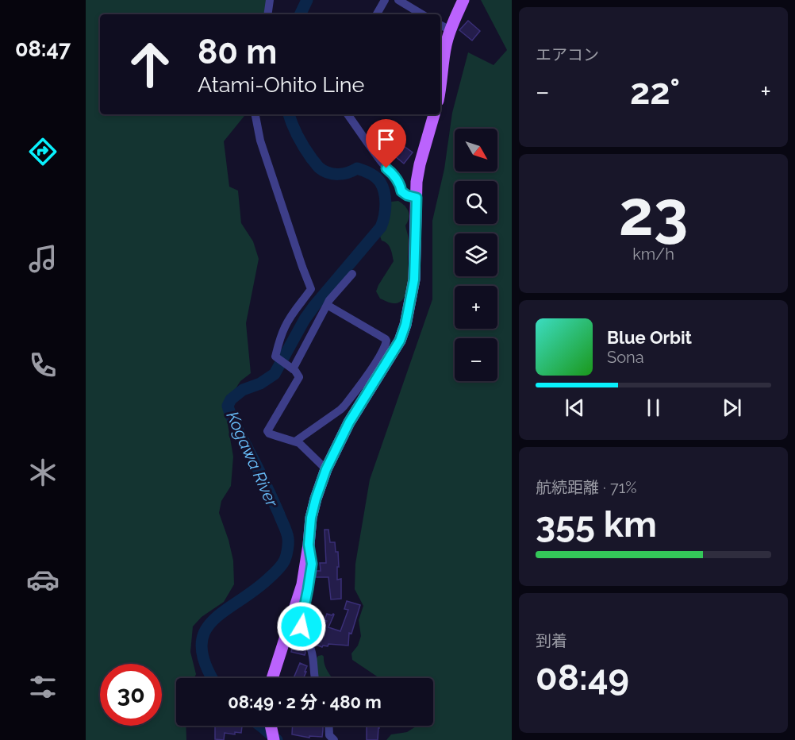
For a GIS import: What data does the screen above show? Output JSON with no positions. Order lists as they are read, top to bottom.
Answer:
{
  "water": ["Kogawa River"],
  "north": "bottom right",
  "page": {
    "tabs": "08:47",
    "tile": [
      "エアコン",
      ["23", "km/h"],
      ["航続距離 · 71%", "355 km"],
      ["到着", "08:49"]
    ],
    "turn": ["80 m", "Atami-Ohito Line"],
    "heat": ["−", "22°", "+"],
    "map_buttons": ["+", "−"],
    "song": ["Blue Orbit", "Sona"],
    "limit": "30",
    "trip": "08:49 · 2 分 · 480 m"
  }
}
